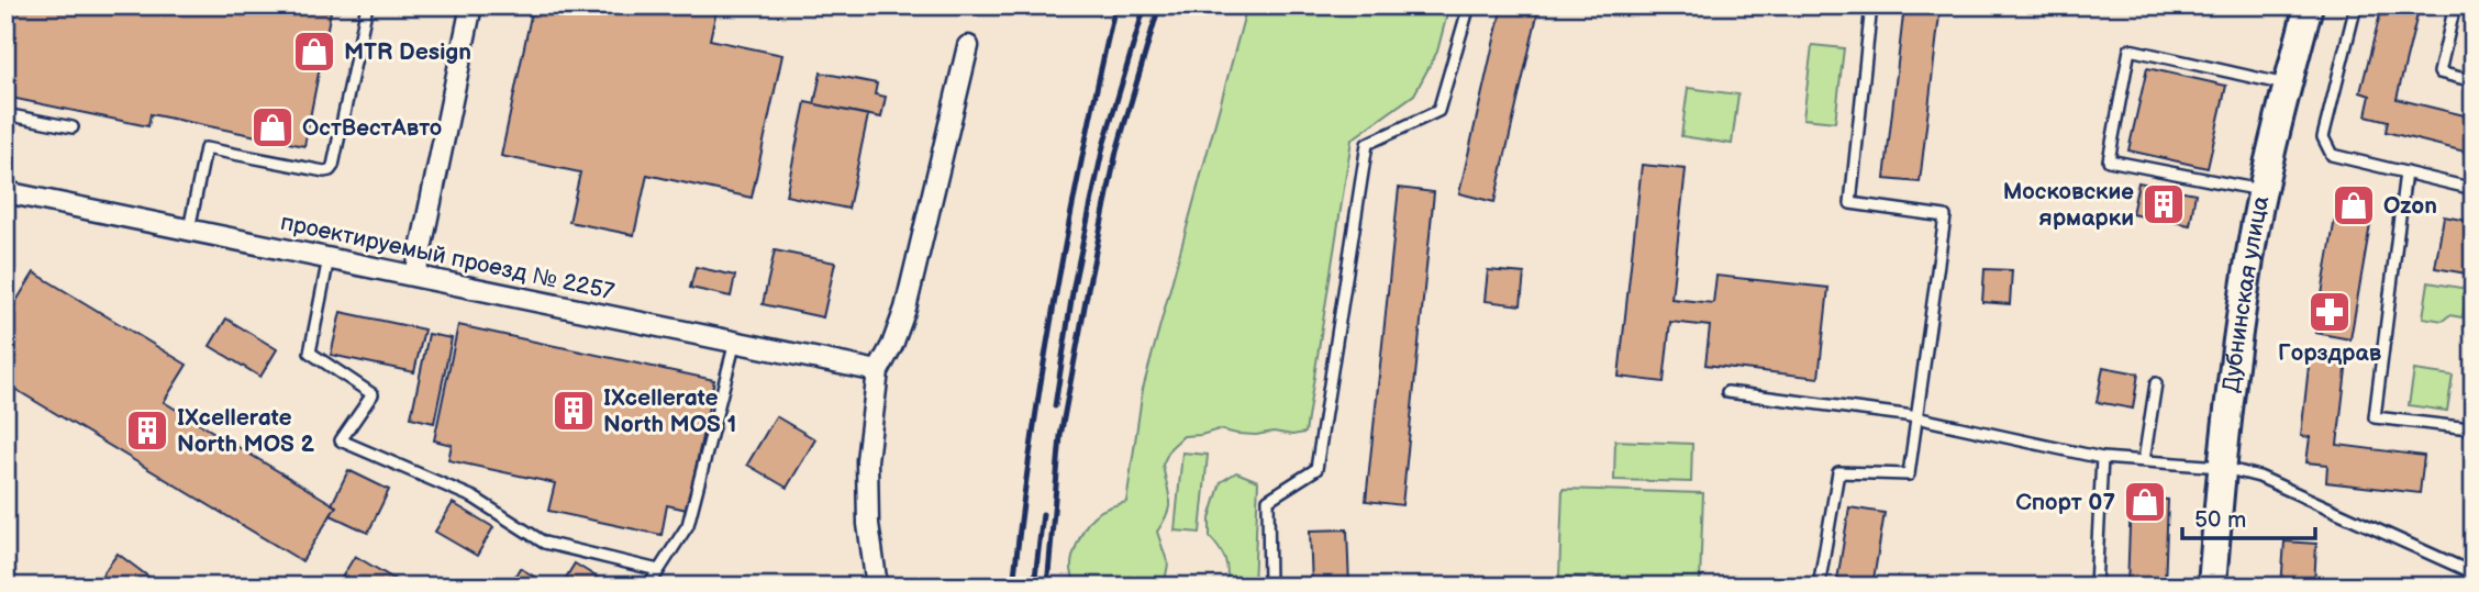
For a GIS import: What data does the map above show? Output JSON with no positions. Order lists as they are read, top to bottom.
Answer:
{
  "streets": {
    "main road": ["Дубнинская улица"],
    "street": ["проектируемый проезд № 2257"]
  },
  "places": {
    "shop": [
      "MTR Design",
      "ОстВестАвто",
      "Ozon",
      "Спорт 07"
    ],
    "building": ["Московские ярмарки", "IXcellerate North MOS 1", "IXcellerate North MOS 2"],
    "pharmacy": ["Горздрав"]
  },
  "scale_bar": "50 m"
}
